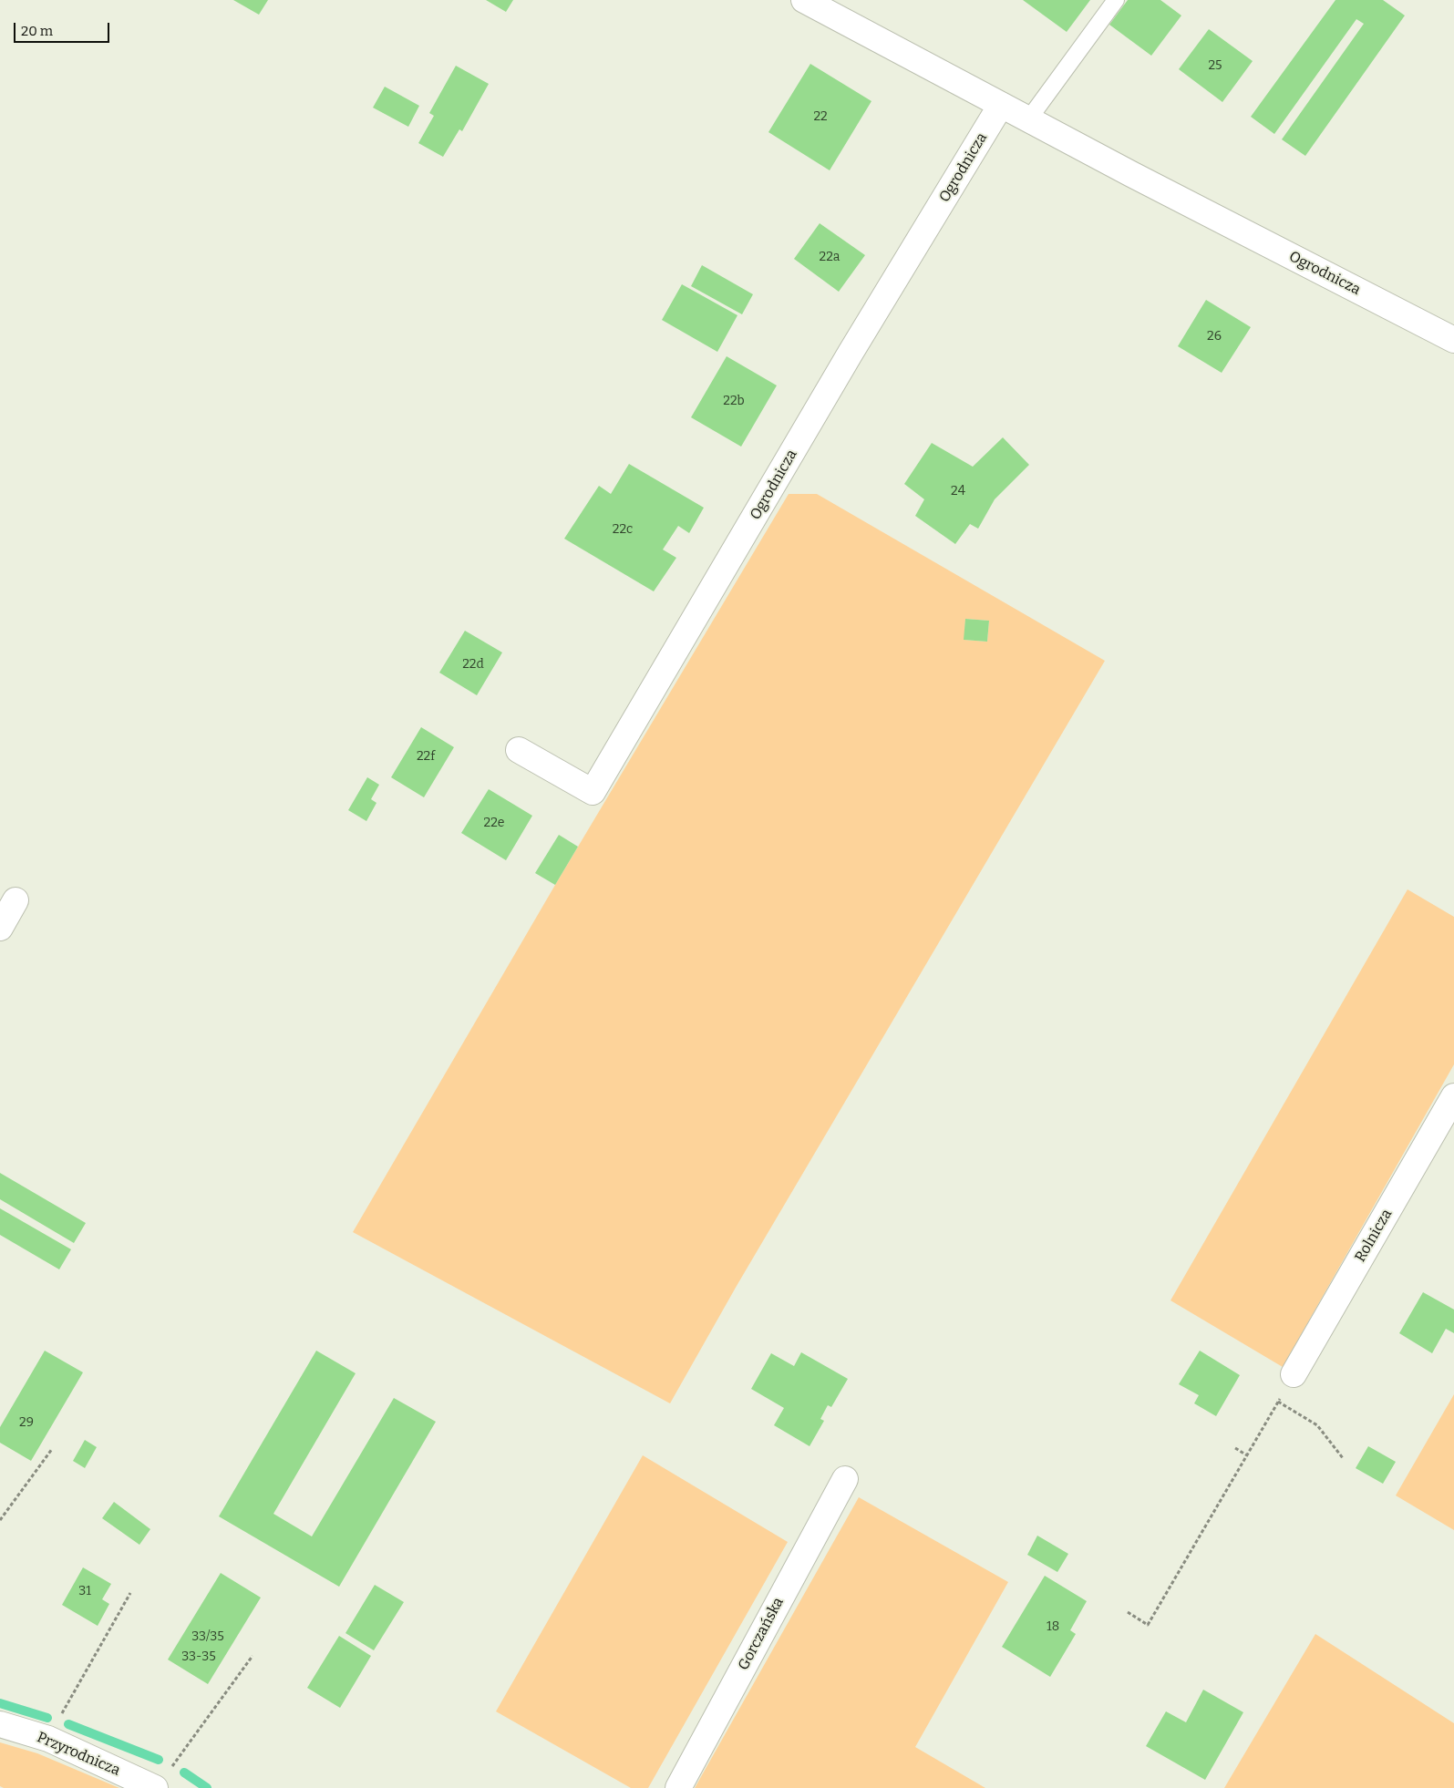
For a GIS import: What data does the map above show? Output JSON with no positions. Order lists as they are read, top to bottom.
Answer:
{
  "streets": {
    "street": [
      "Ogrodnicza",
      "Rolnicza",
      "Gorczańska",
      "Przyrodnicza"
    ]
  },
  "house_numbers": [
    "25",
    "22",
    "22a",
    "26",
    "22b",
    "24",
    "22c",
    "22d",
    "22f",
    "22e",
    "29",
    "31",
    "18",
    "33/35",
    "33-35"
  ],
  "scale_bar": "20 m"
}
